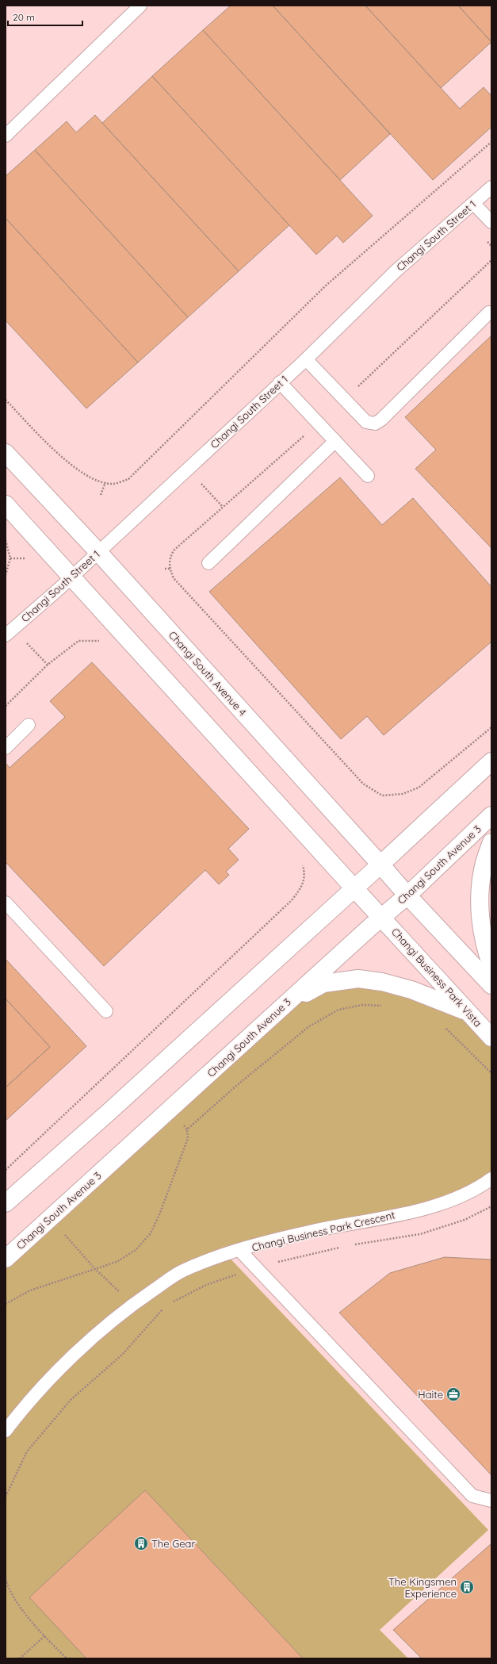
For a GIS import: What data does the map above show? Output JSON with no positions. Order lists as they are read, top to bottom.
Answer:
{
  "streets": {
    "main road": ["Changi South Avenue 4", "Changi South Avenue 3", "Changi Business Park Vista"],
    "lane": ["Changi South Street 1", "Changi Business Park Crescent"]
  },
  "crossings": [
    ["Changi South Street 1", "Changi South Avenue 4"],
    ["Changi South Avenue 4", "Changi South Avenue 3"],
    ["Changi South Avenue 3", "Changi Business Park Vista"]
  ],
  "places": {
    "office": ["Haite"],
    "building": ["The Gear", "The Kingsmen Experience"]
  },
  "scale_bar": "20 m"
}
